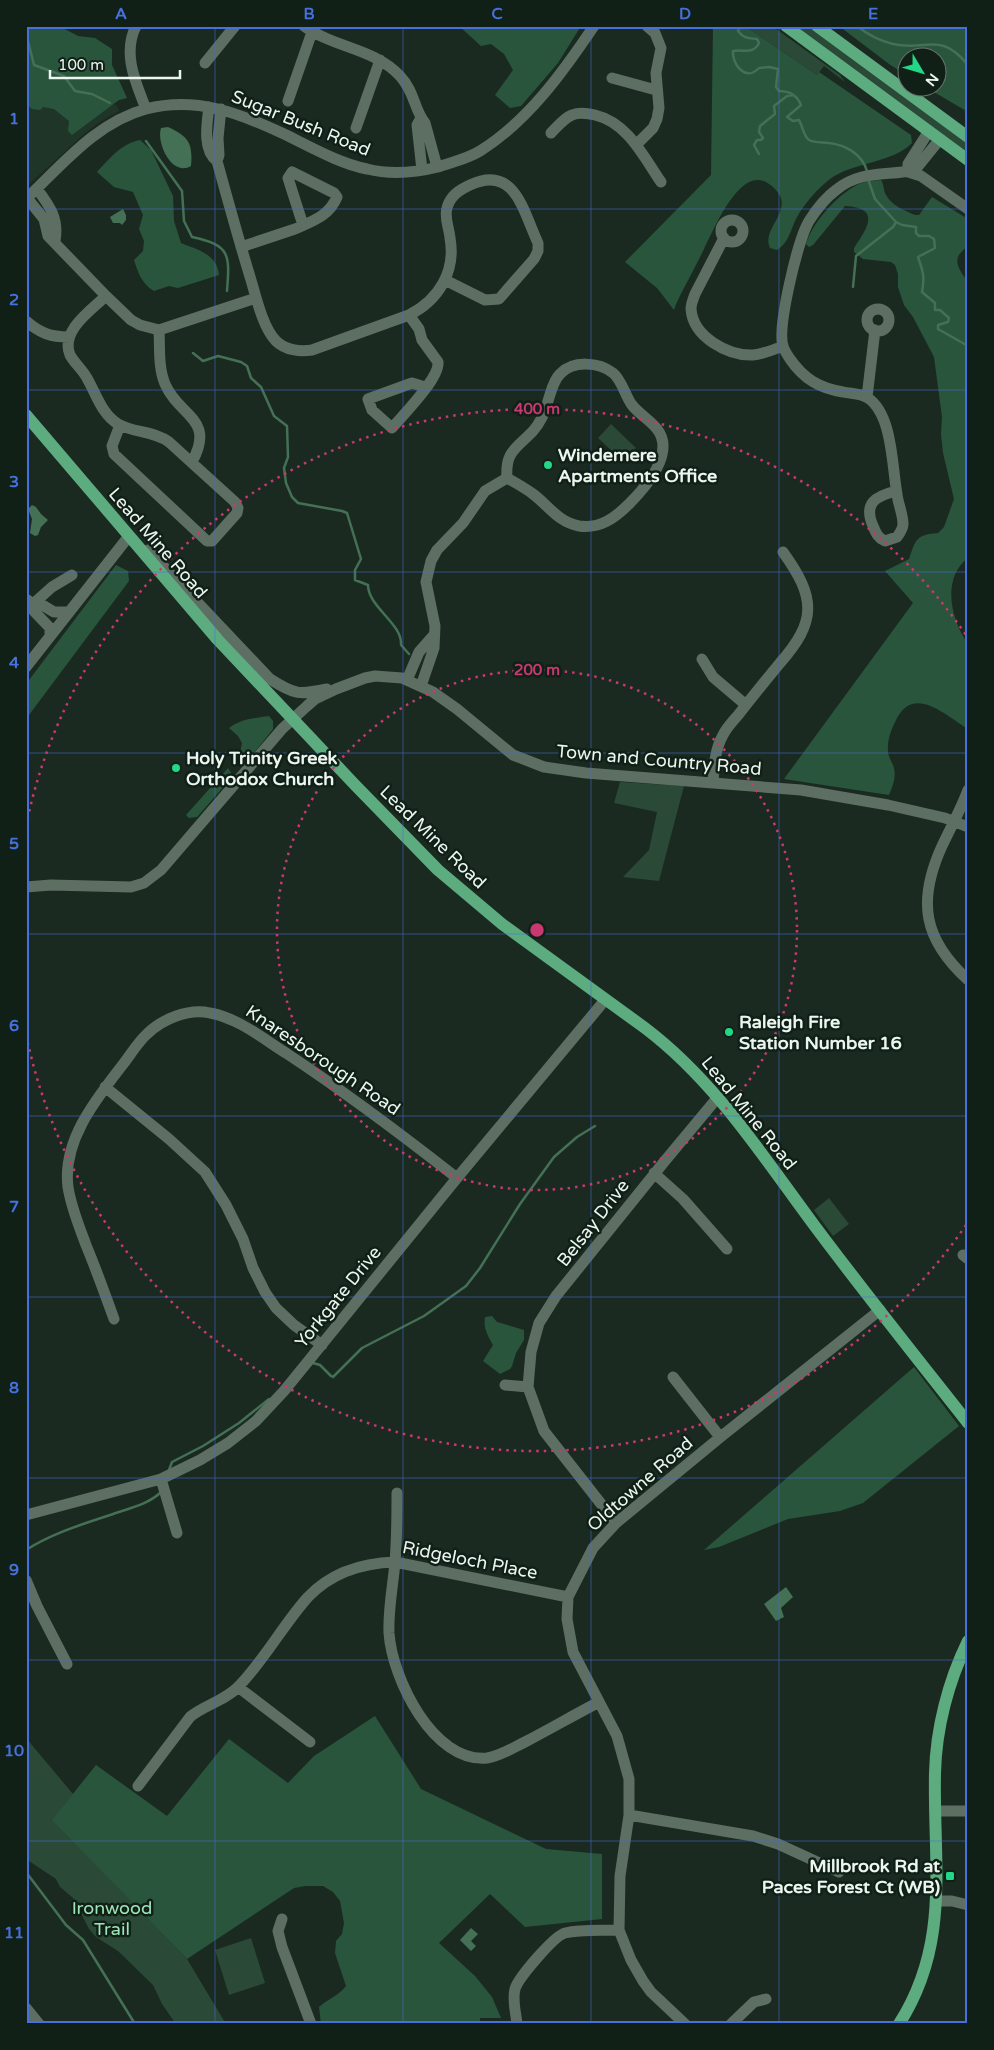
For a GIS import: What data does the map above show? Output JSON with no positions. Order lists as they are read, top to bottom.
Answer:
{
  "streets": {
    "main road": ["Lead Mine Road"],
    "street": [
      "Sugar Bush Road",
      "Town and Country Road",
      "Knaresborough Road",
      "Belsay Drive",
      "Yorkgate Drive",
      "Oldtowne Road",
      "Ridgeloch Place"
    ]
  },
  "crossings": [
    ["Lead Mine Road", "Town and Country Road"],
    ["Lead Mine Road", "Belsay Drive"],
    ["Lead Mine Road", "Yorkgate Drive"],
    ["Lead Mine Road", "Oldtowne Road"],
    ["Knaresborough Road", "Yorkgate Drive"],
    ["Belsay Drive", "Oldtowne Road"],
    ["Oldtowne Road", "Ridgeloch Place"]
  ],
  "parks": ["Ironwood Trail"],
  "places": {
    "other": ["Windemere Apartments Office", "Holy Trinity Greek Orthodox Church", "Raleigh Fire Station Number 16"],
    "transit": ["Millbrook Rd at Paces Forest Ct (WB)"]
  },
  "scale_bar": "100 m",
  "north": "bottom right",
  "grid": {
    "columns": [
      "A",
      "B",
      "C",
      "D",
      "E"
    ],
    "rows": [
      "1",
      "2",
      "3",
      "4",
      "5",
      "6",
      "7",
      "8",
      "9",
      "10",
      "11"
    ]
  },
  "rings": ["400 m", "200 m"]
}
